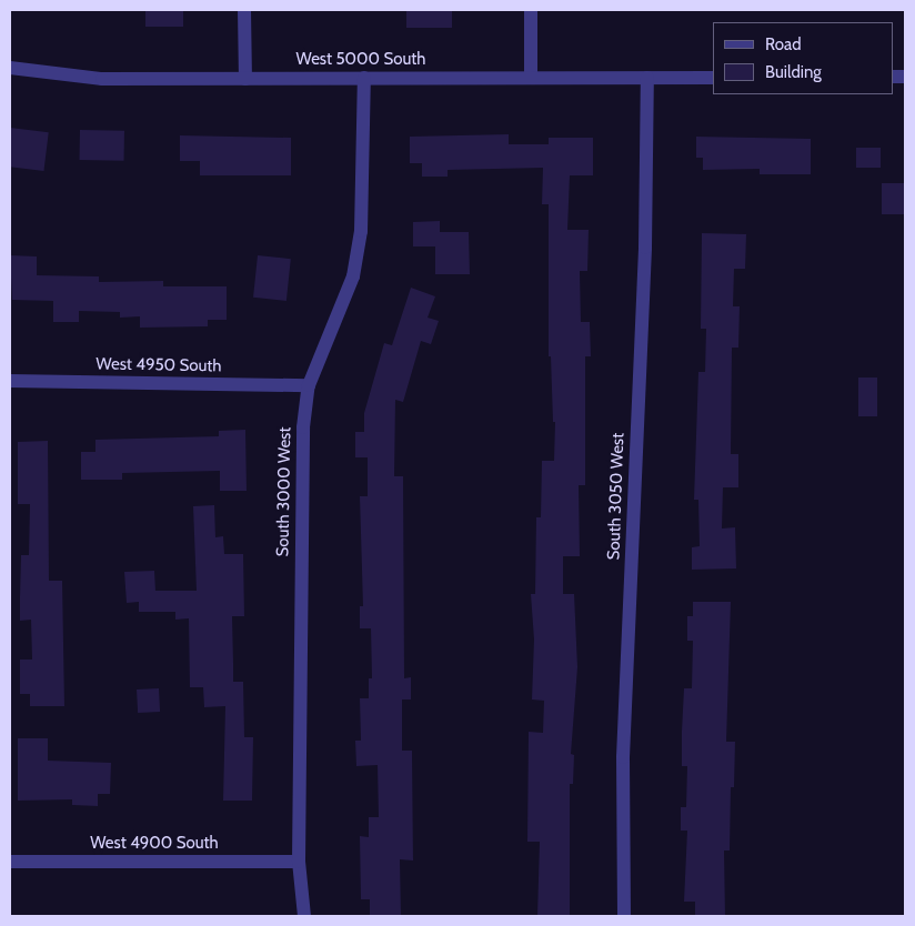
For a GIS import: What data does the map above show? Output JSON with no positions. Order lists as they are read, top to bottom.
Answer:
{
  "streets": {
    "street": [
      "West 5000 South",
      "West 4950 South",
      "South 3000 West",
      "South 3050 West",
      "West 4900 South"
    ]
  },
  "crossings": [
    ["West 5000 South", "South 3000 West"],
    ["West 5000 South", "South 3050 West"],
    ["West 4950 South", "South 3000 West"],
    ["South 3000 West", "West 4900 South"]
  ],
  "legend": ["Road", "Building"]
}
